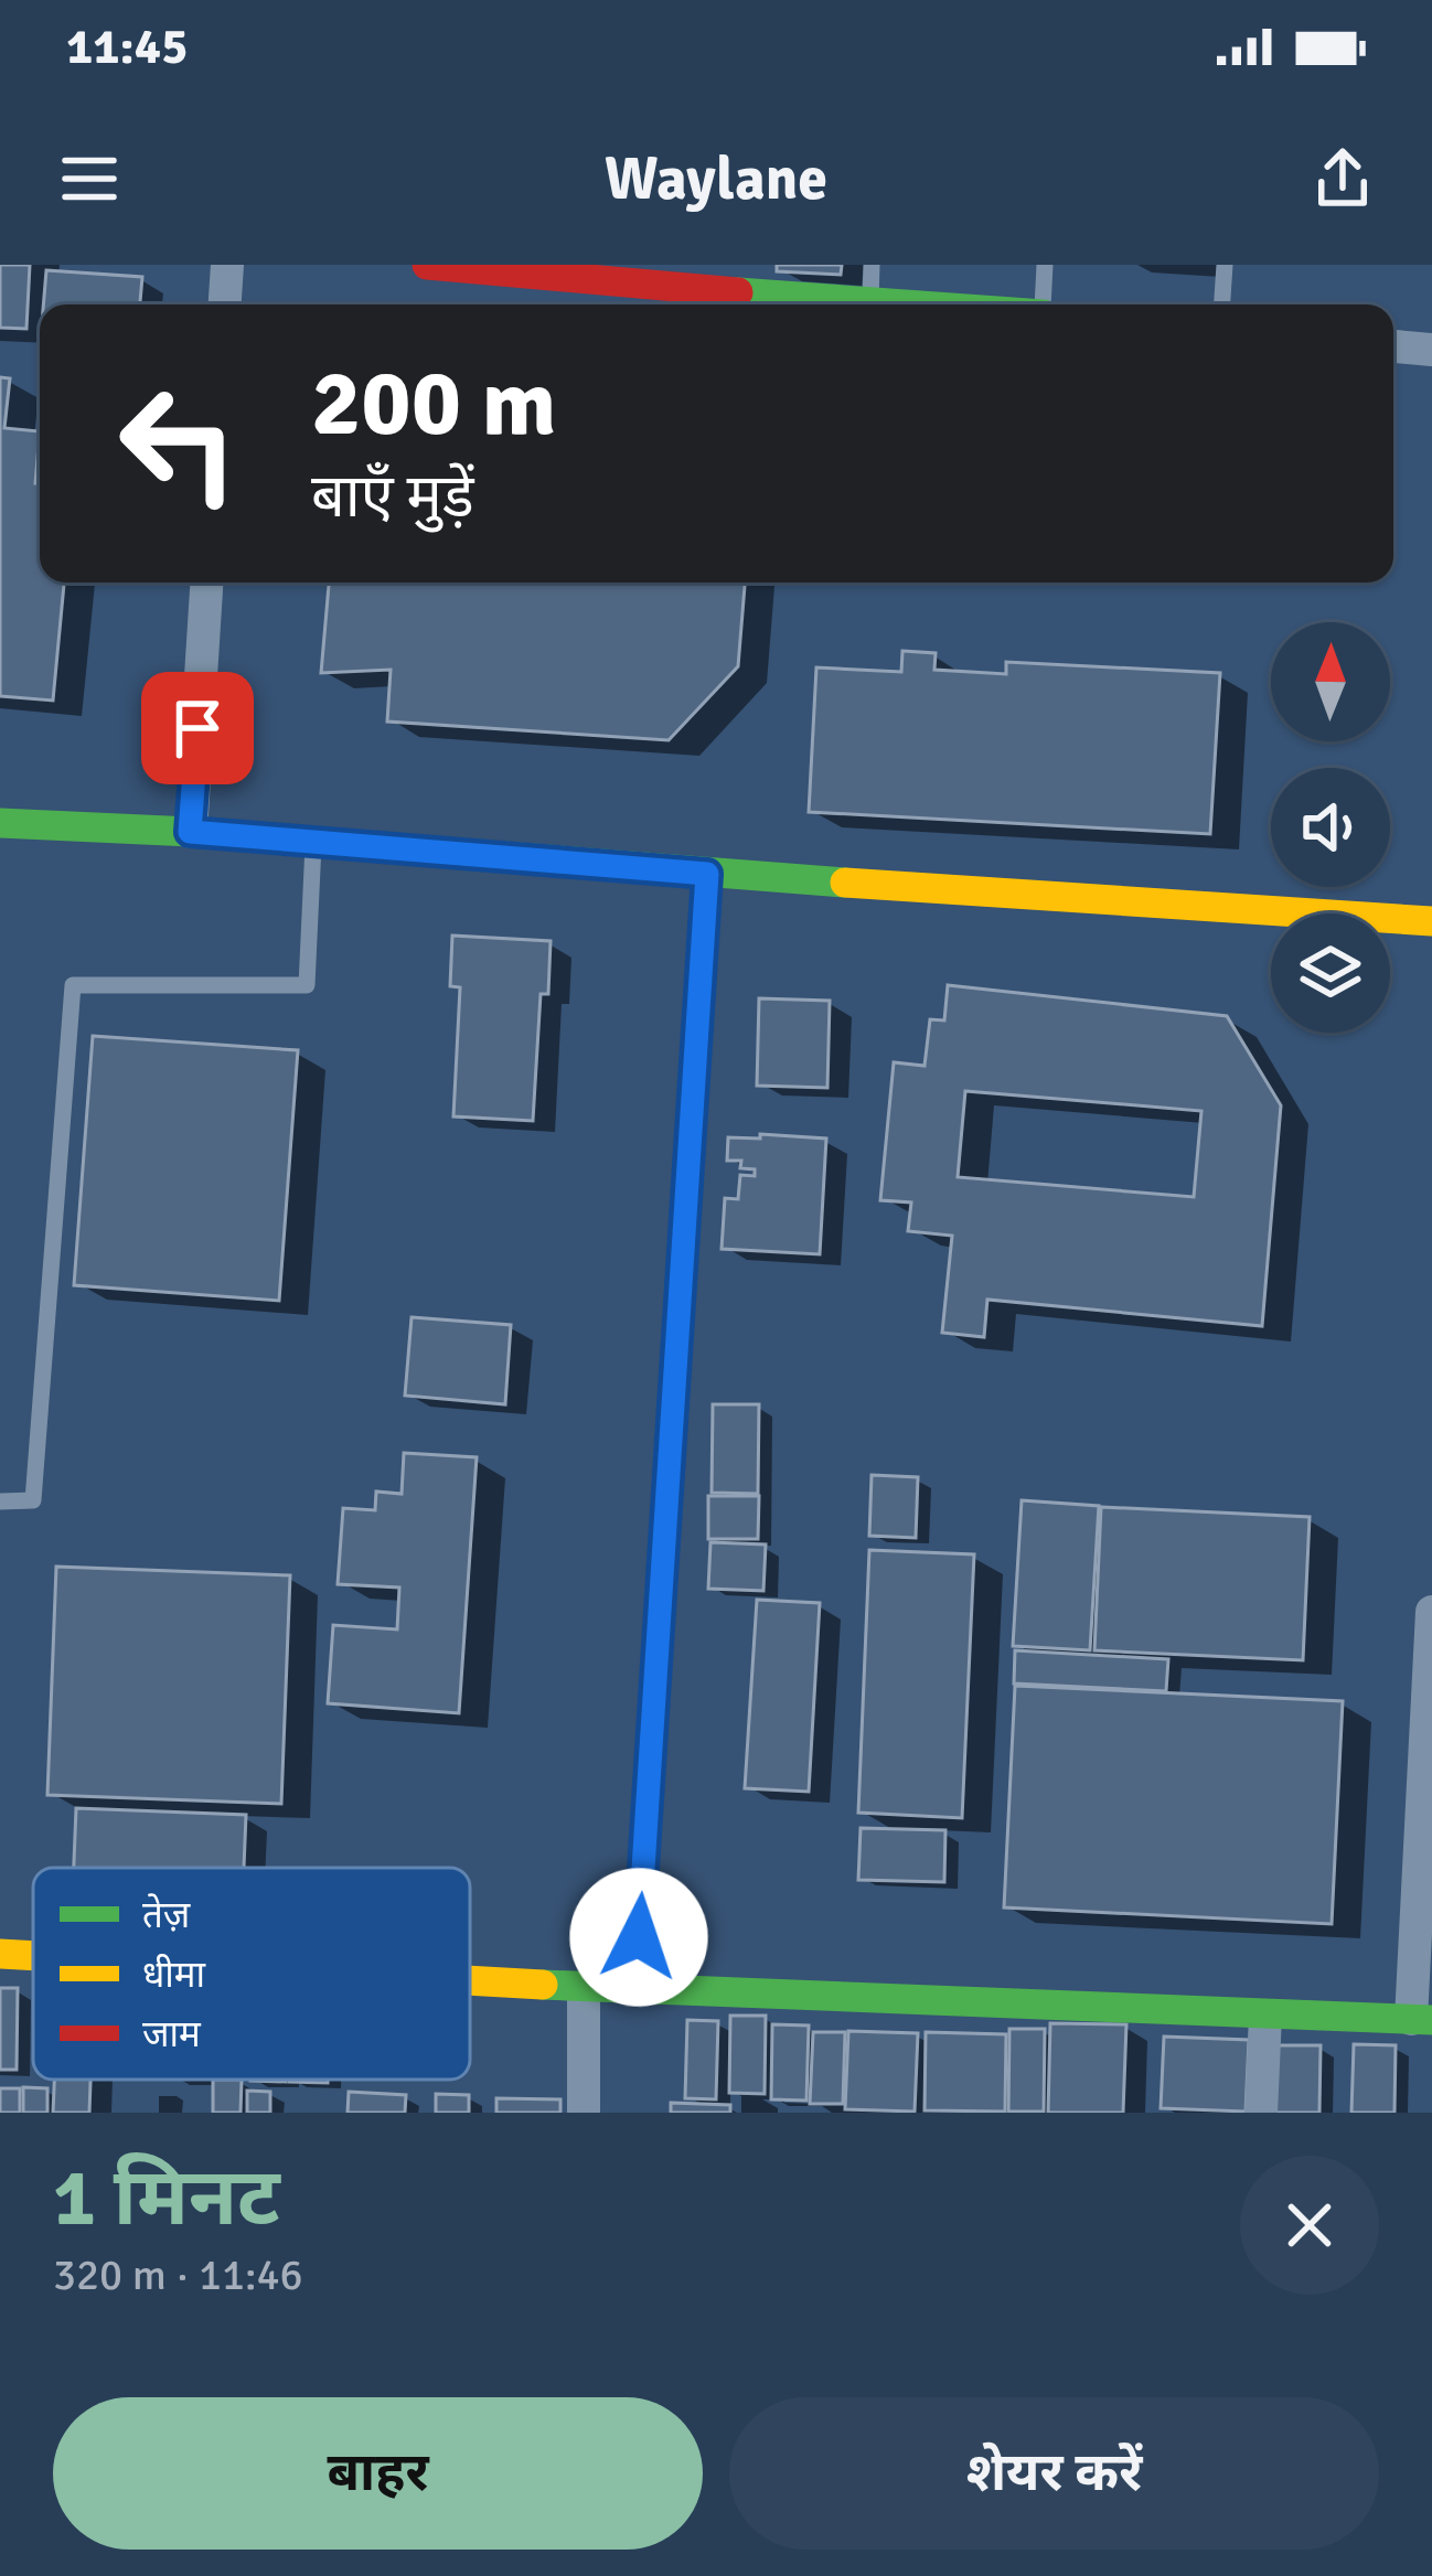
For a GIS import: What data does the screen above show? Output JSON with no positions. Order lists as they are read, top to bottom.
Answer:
{
  "legend": ["तेज़", "धीमा", "जाम"],
  "north": "top",
  "page": {
    "status": "11:45",
    "header": "Waylane",
    "turn": ["200 m", "बाएँ मुड़ें"],
    "heading": ["1 मिनट", "320 m · 11:46"],
    "buttons": ["बाहर", "शेयर करें"]
  }
}
